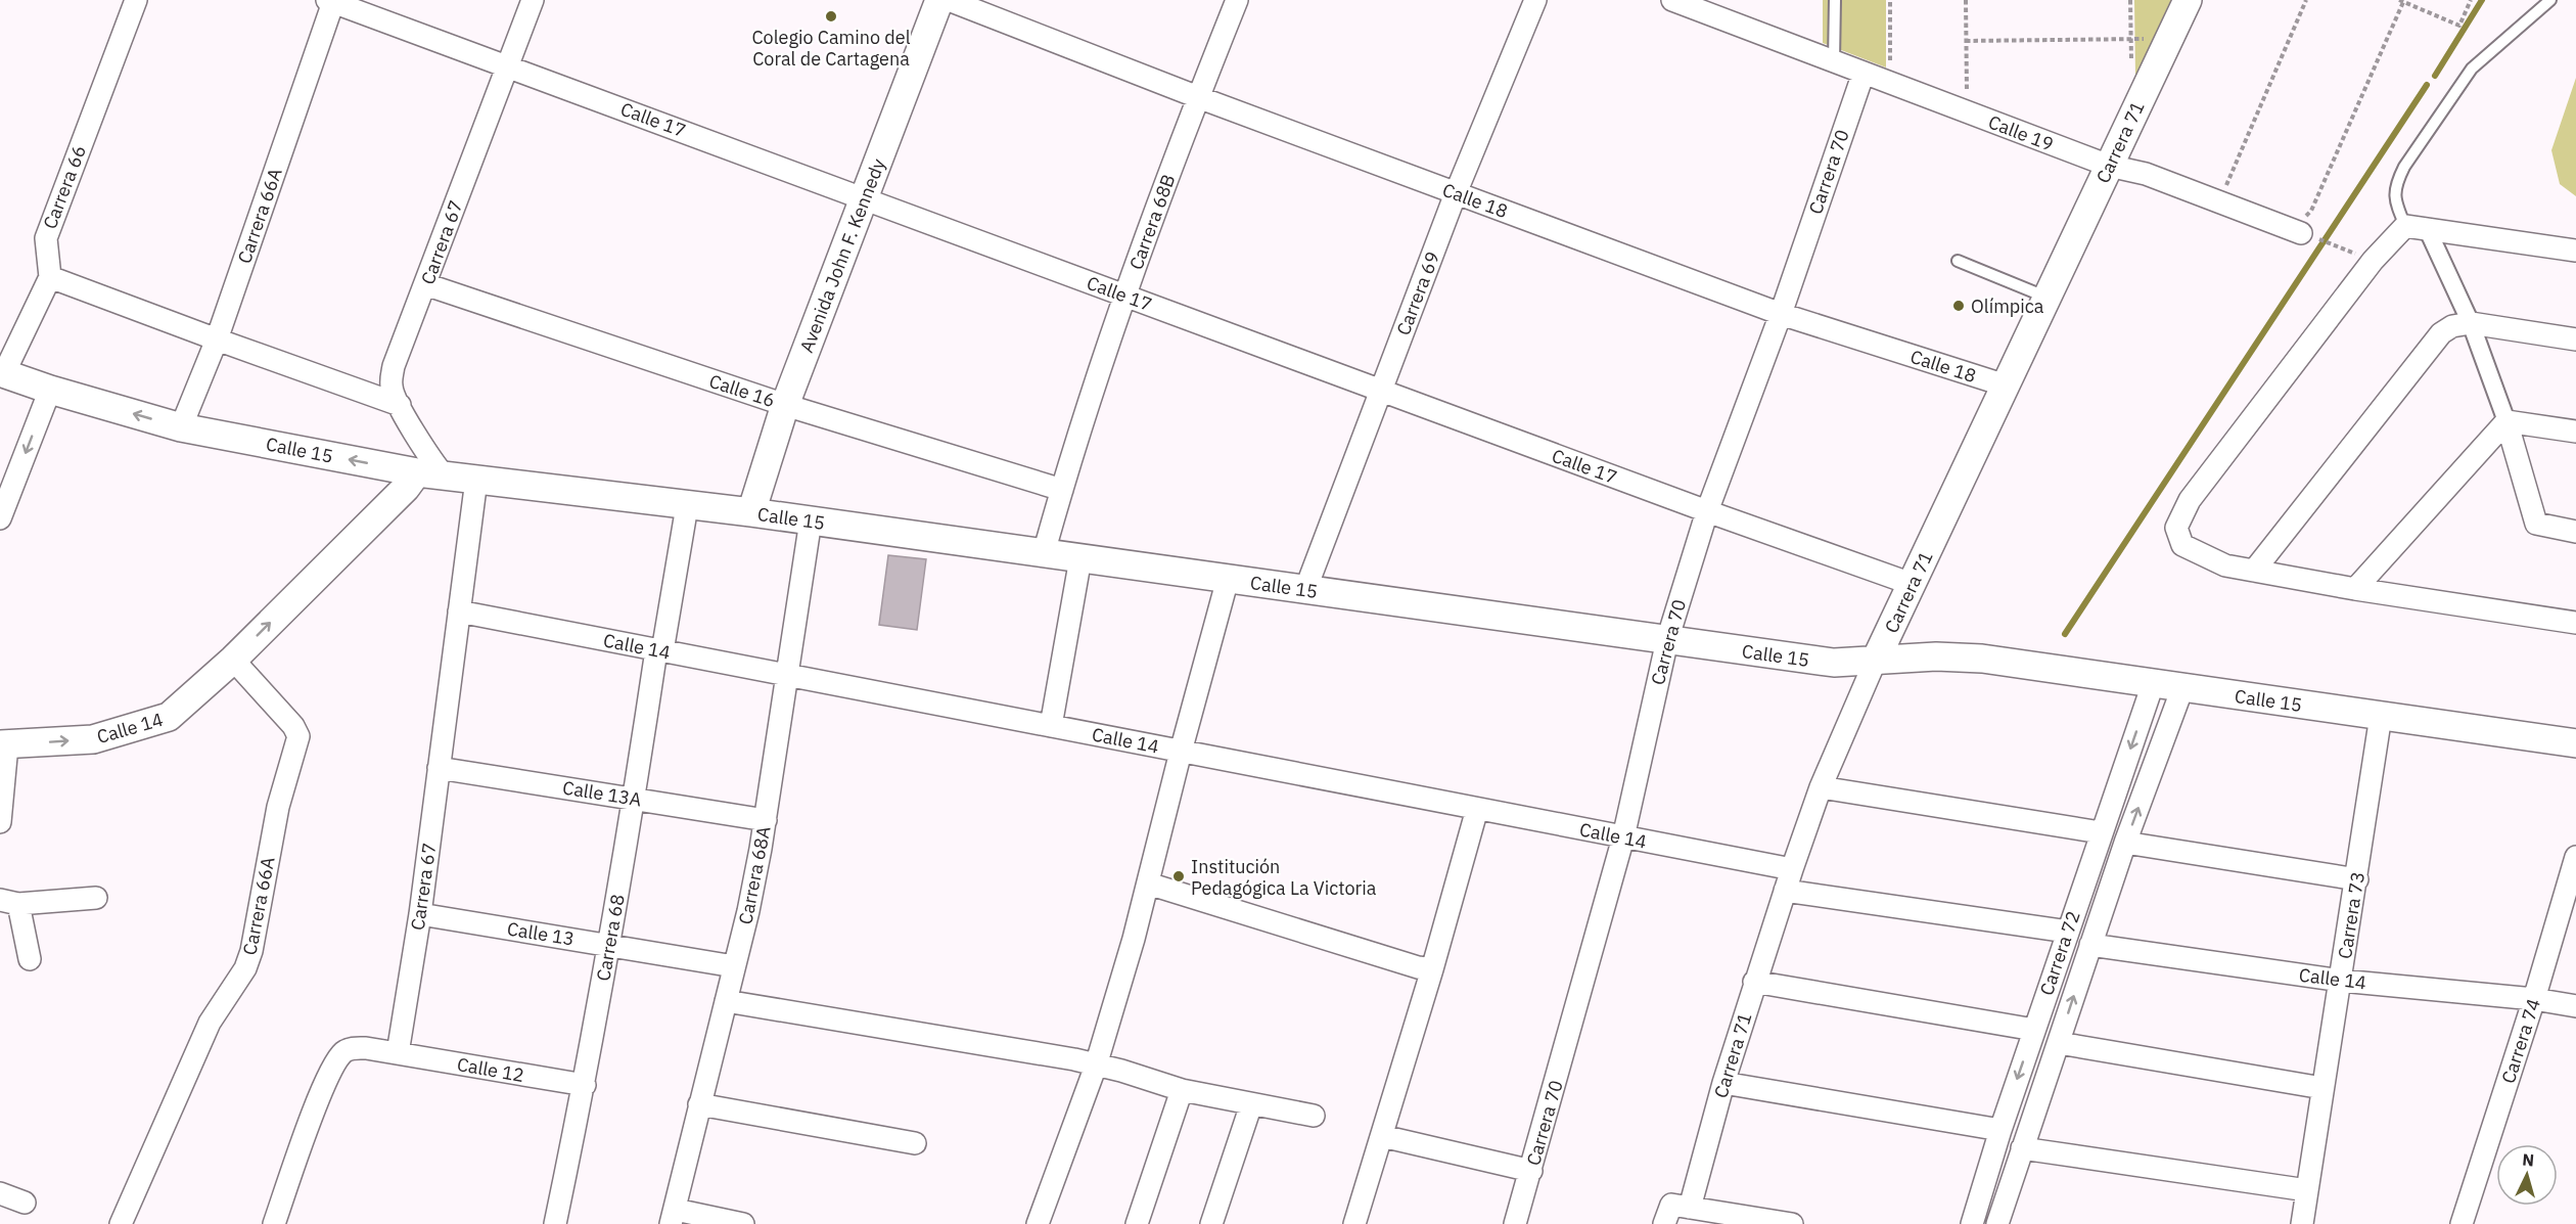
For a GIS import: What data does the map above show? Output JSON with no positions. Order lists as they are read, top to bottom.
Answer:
{
  "streets": {
    "street": [
      "Calle 17",
      "Calle 19",
      "Carrera 71",
      "Carrera 70",
      "Carrera 66",
      "Calle 18",
      "Carrera 66A",
      "Carrera 68B",
      "Carrera 67",
      "Avenida John F. Kennedy",
      "Carrera 69",
      "Calle 16",
      "Calle 15",
      "Calle 14",
      "Calle 13A",
      "Carrera 68A",
      "Carrera 73",
      "Calle 13",
      "Carrera 68",
      "Carrera 72",
      "Carrera 74",
      "Calle 12"
    ]
  },
  "crossings": [
    ["Calle 17", "Carrera 71"],
    ["Calle 17", "Carrera 70"],
    ["Calle 17", "Carrera 66A"],
    ["Calle 17", "Carrera 68B"],
    ["Calle 17", "Carrera 67"],
    ["Calle 17", "Avenida John F. Kennedy"],
    ["Calle 17", "Carrera 69"],
    ["Calle 19", "Carrera 71"],
    ["Calle 19", "Carrera 70"],
    ["Carrera 71", "Calle 18"],
    ["Carrera 71", "Calle 15"],
    ["Carrera 71", "Calle 14"],
    ["Carrera 70", "Calle 18"],
    ["Carrera 70", "Calle 15"],
    ["Carrera 70", "Calle 14"],
    ["Calle 18", "Carrera 68B"],
    ["Calle 18", "Carrera 69"],
    ["Carrera 66A", "Calle 15"],
    ["Carrera 66A", "Calle 14"],
    ["Carrera 68B", "Calle 16"],
    ["Carrera 68B", "Calle 15"],
    ["Carrera 67", "Calle 16"],
    ["Carrera 67", "Calle 15"],
    ["Carrera 67", "Calle 14"],
    ["Carrera 67", "Calle 13A"],
    ["Carrera 67", "Calle 13"],
    ["Carrera 67", "Calle 12"],
    ["Avenida John F. Kennedy", "Calle 16"],
    ["Avenida John F. Kennedy", "Calle 15"],
    ["Carrera 69", "Calle 15"],
    ["Calle 15", "Calle 14"],
    ["Calle 15", "Carrera 68A"],
    ["Calle 15", "Carrera 73"],
    ["Calle 15", "Carrera 68"],
    ["Calle 15", "Carrera 72"],
    ["Calle 14", "Carrera 68A"],
    ["Calle 14", "Carrera 73"],
    ["Calle 14", "Carrera 68"],
    ["Calle 14", "Carrera 72"],
    ["Calle 14", "Carrera 74"],
    ["Calle 13A", "Carrera 68A"],
    ["Calle 13A", "Carrera 68"],
    ["Carrera 68A", "Calle 13"],
    ["Calle 13", "Carrera 68"],
    ["Carrera 68", "Calle 12"]
  ],
  "places": ["Colegio Camino del Coral de Cartagena", "Olímpica", "Institución Pedagógica La Victoria"],
  "north": "top"
}
